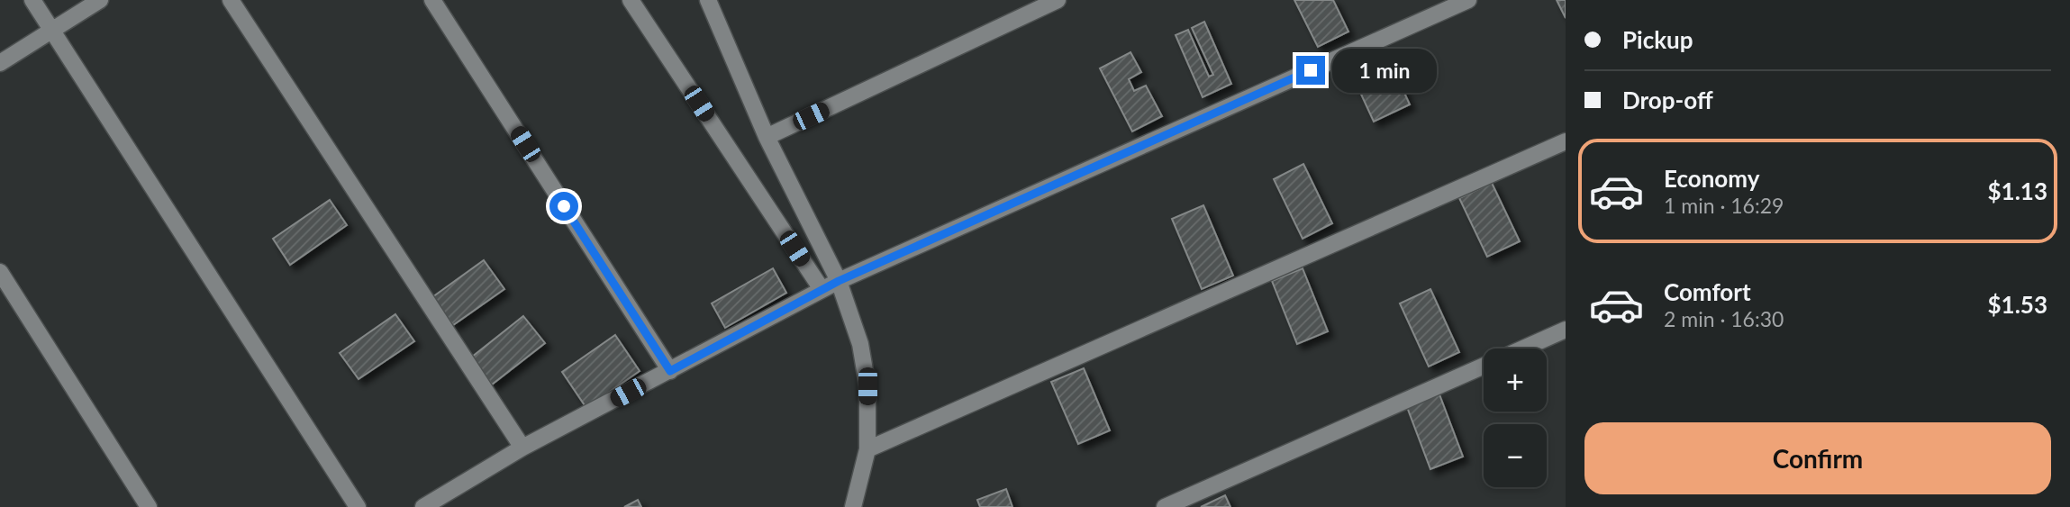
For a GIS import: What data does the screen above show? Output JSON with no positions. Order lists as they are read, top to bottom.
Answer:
{
  "page": {
    "banner": ["Pickup", "Drop-off"],
    "bubble": "1 min",
    "list": [
      {
        "name": "Economy",
        "note": "1 min · 16:29",
        "value": "$1.13"
      },
      {
        "name": "Comfort",
        "note": "2 min · 16:30",
        "value": "$1.53"
      }
    ],
    "map_buttons": ["+", "−"],
    "buttons": "Confirm"
  }
}
